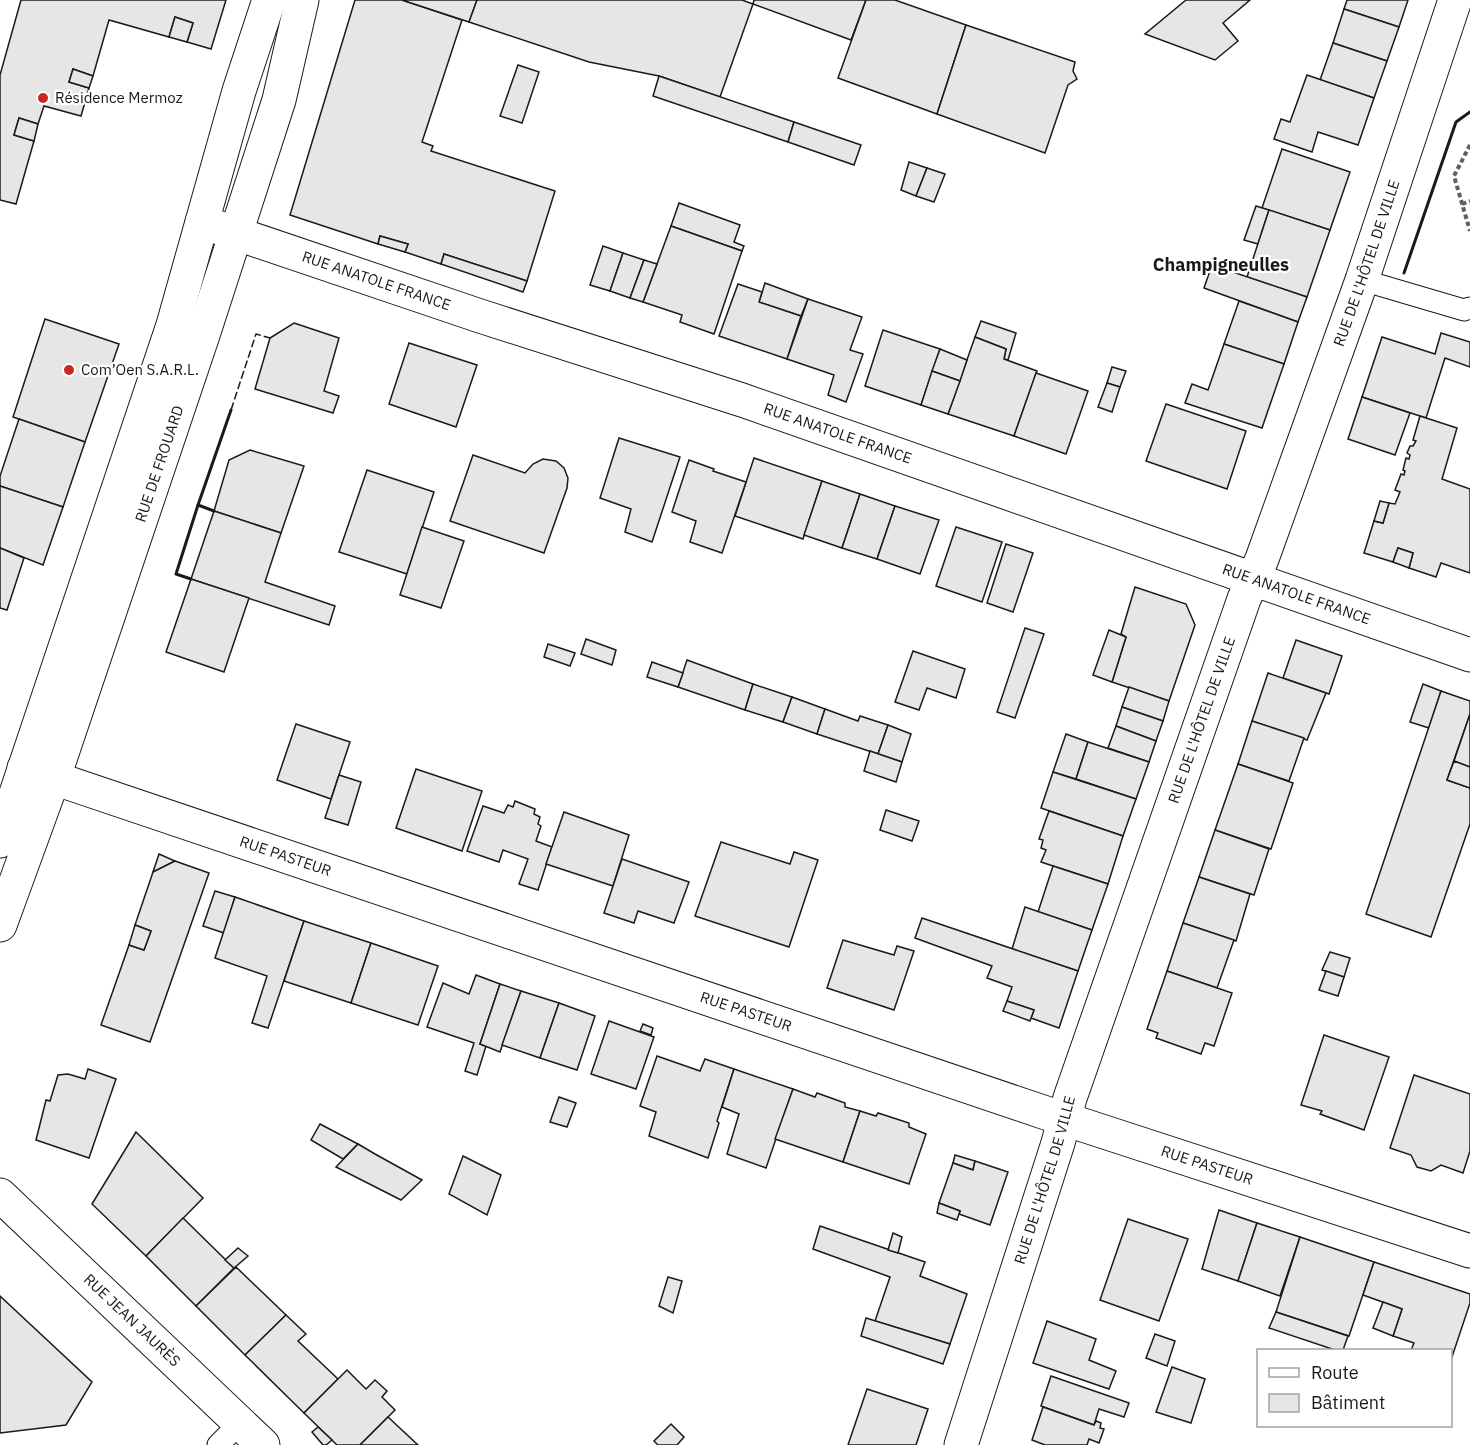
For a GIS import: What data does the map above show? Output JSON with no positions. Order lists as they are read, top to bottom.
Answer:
{
  "streets": {
    "street": [
      "RUE DE L'HÔTEL DE VILLE",
      "RUE ANATOLE FRANCE",
      "RUE DE FROUARD",
      "RUE PASTEUR",
      "RUE JEAN JAURÈS"
    ]
  },
  "crossings": [
    ["RUE DE L'HÔTEL DE VILLE", "RUE ANATOLE FRANCE"],
    ["RUE DE L'HÔTEL DE VILLE", "RUE PASTEUR"],
    ["RUE ANATOLE FRANCE", "RUE DE FROUARD"],
    ["RUE DE FROUARD", "RUE PASTEUR"]
  ],
  "districts": ["Champigneulles"],
  "places": ["Résidence Mermoz", "Com’Oen S.A.R.L."],
  "legend": ["Route", "Bâtiment"]
}
